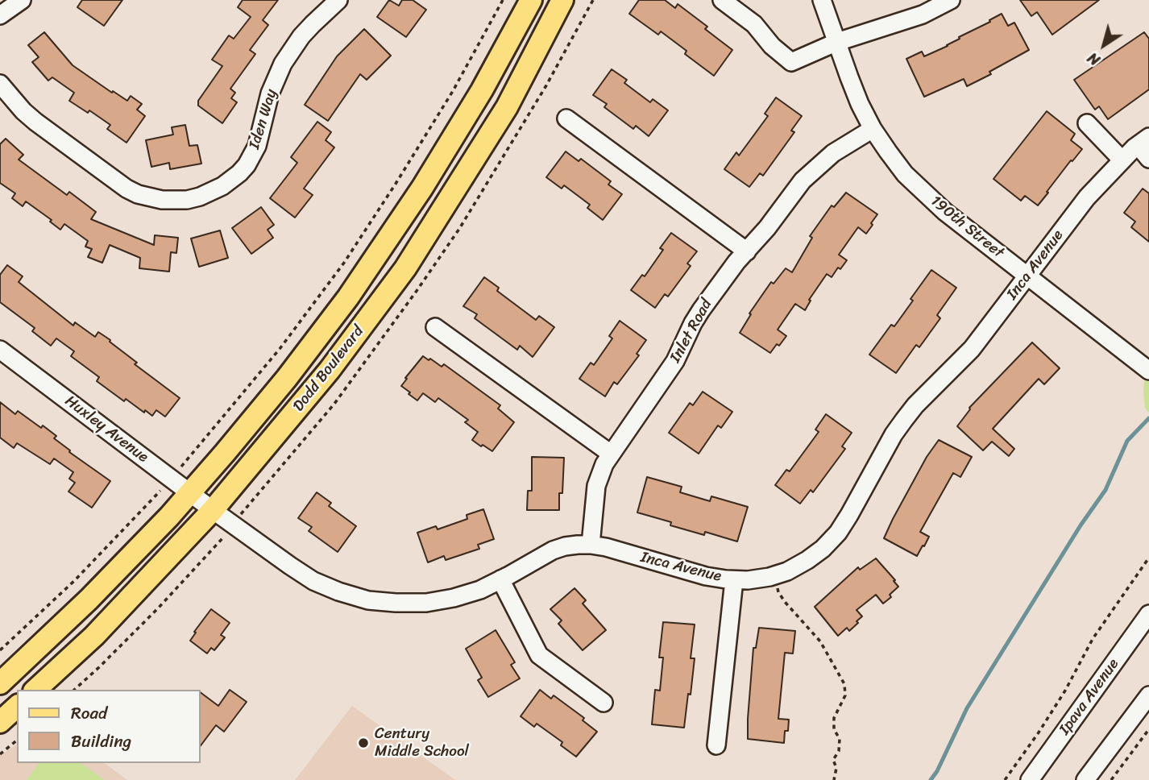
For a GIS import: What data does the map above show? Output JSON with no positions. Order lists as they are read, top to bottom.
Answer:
{
  "streets": {
    "main road": ["Dodd Boulevard"],
    "street": [
      "Iden Way",
      "190th Street",
      "Inca Avenue",
      "Inlet Road",
      "Huxley Avenue",
      "Ipava Avenue"
    ]
  },
  "crossings": [
    ["190th Street", "Inca Avenue"],
    ["190th Street", "Inlet Road"],
    ["Inca Avenue", "Inlet Road"],
    ["Inca Avenue", "Dodd Boulevard"],
    ["Inca Avenue", "Huxley Avenue"],
    ["Dodd Boulevard", "Huxley Avenue"]
  ],
  "places": ["Century Middle School"],
  "legend": ["Road", "Building"],
  "north": "bottom left"
}
